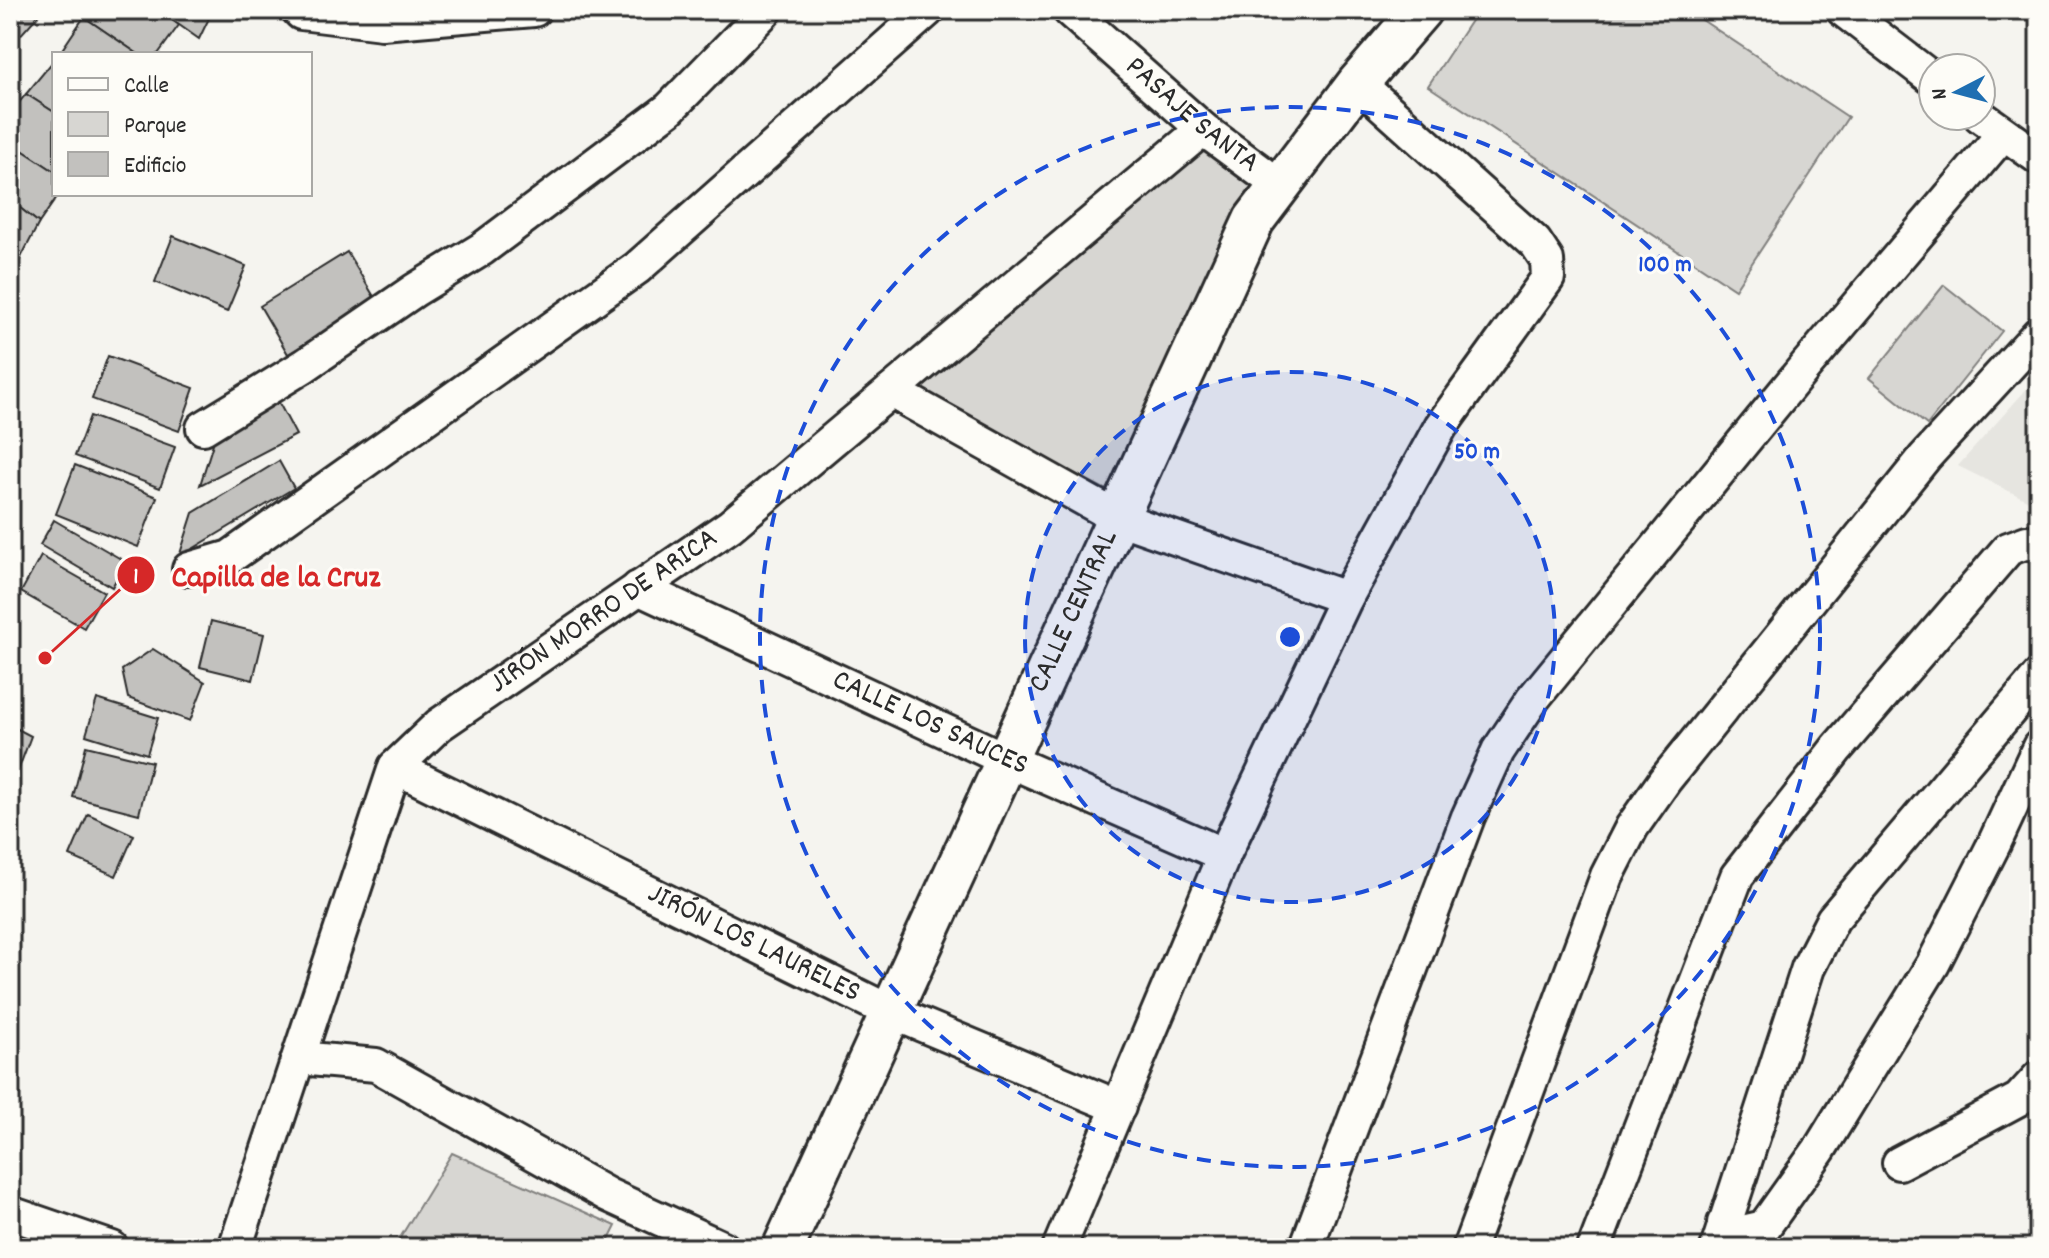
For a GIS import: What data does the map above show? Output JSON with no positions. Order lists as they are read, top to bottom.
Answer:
{
  "streets": {
    "street": [
      "PASAJE SANTA",
      "JIRÓN MORRO DE ARICA",
      "CALLE CENTRAL",
      "CALLE LOS SAUCES",
      "JIRÓN LOS LAURELES"
    ]
  },
  "crossings": [
    ["PASAJE SANTA", "JIRÓN MORRO DE ARICA"],
    ["PASAJE SANTA", "CALLE CENTRAL"],
    ["JIRÓN MORRO DE ARICA", "CALLE LOS SAUCES"],
    ["JIRÓN MORRO DE ARICA", "JIRÓN LOS LAURELES"],
    ["CALLE CENTRAL", "CALLE LOS SAUCES"],
    ["CALLE CENTRAL", "JIRÓN LOS LAURELES"]
  ],
  "places": ["Capilla de la Cruz"],
  "legend": ["Calle", "Parque", "Edificio"],
  "north": "left",
  "rings": ["100 m", "50 m"]
}
